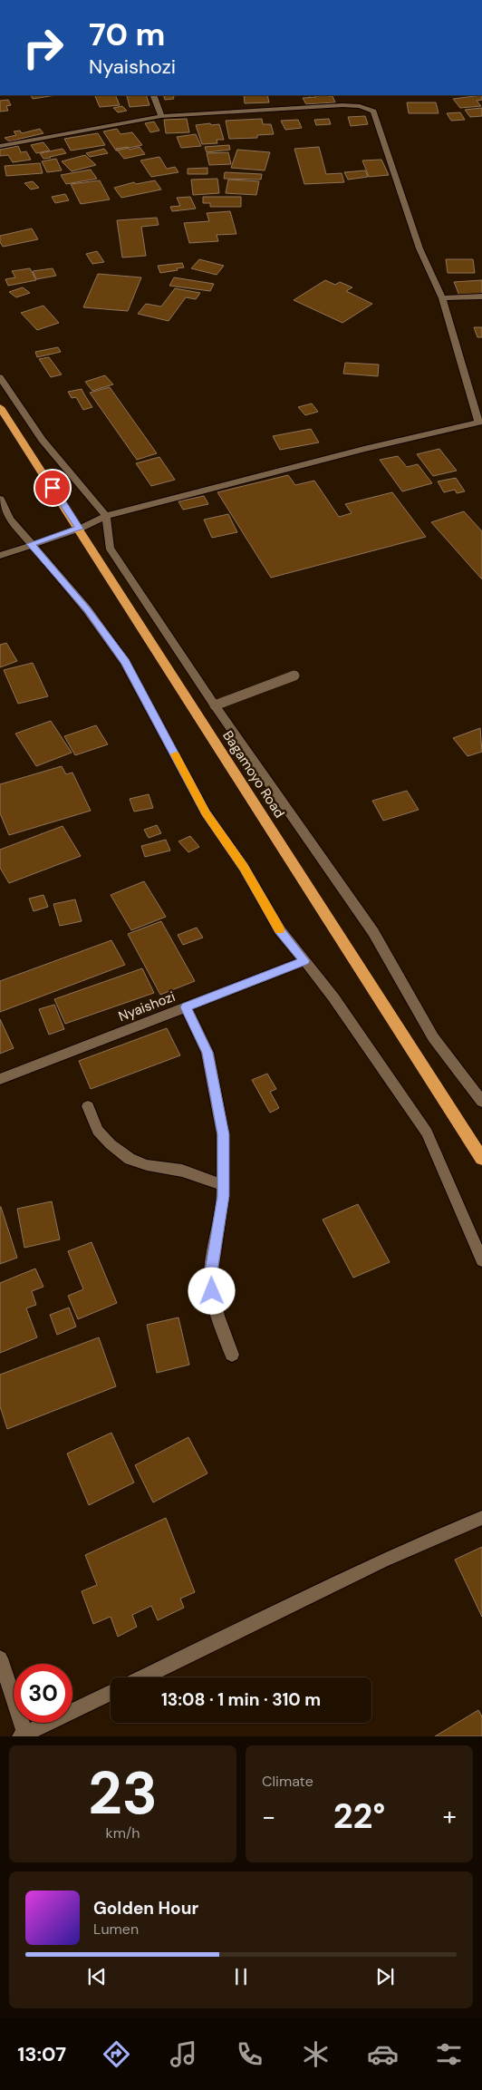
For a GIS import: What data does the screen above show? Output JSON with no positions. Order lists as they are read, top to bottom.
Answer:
{
  "streets": {
    "highway": ["Bagamoyo Road"],
    "street": ["Nyaishozi"]
  },
  "page": {
    "turn": ["70 m", "Nyaishozi"],
    "limit": "30",
    "trip": "13:08 · 1 min · 310 m",
    "tile": [
      ["23", "km/h"],
      "Climate"
    ],
    "heat": ["−", "22°", "+"],
    "song": ["Golden Hour", "Lumen"],
    "tabs": "13:07"
  }
}
